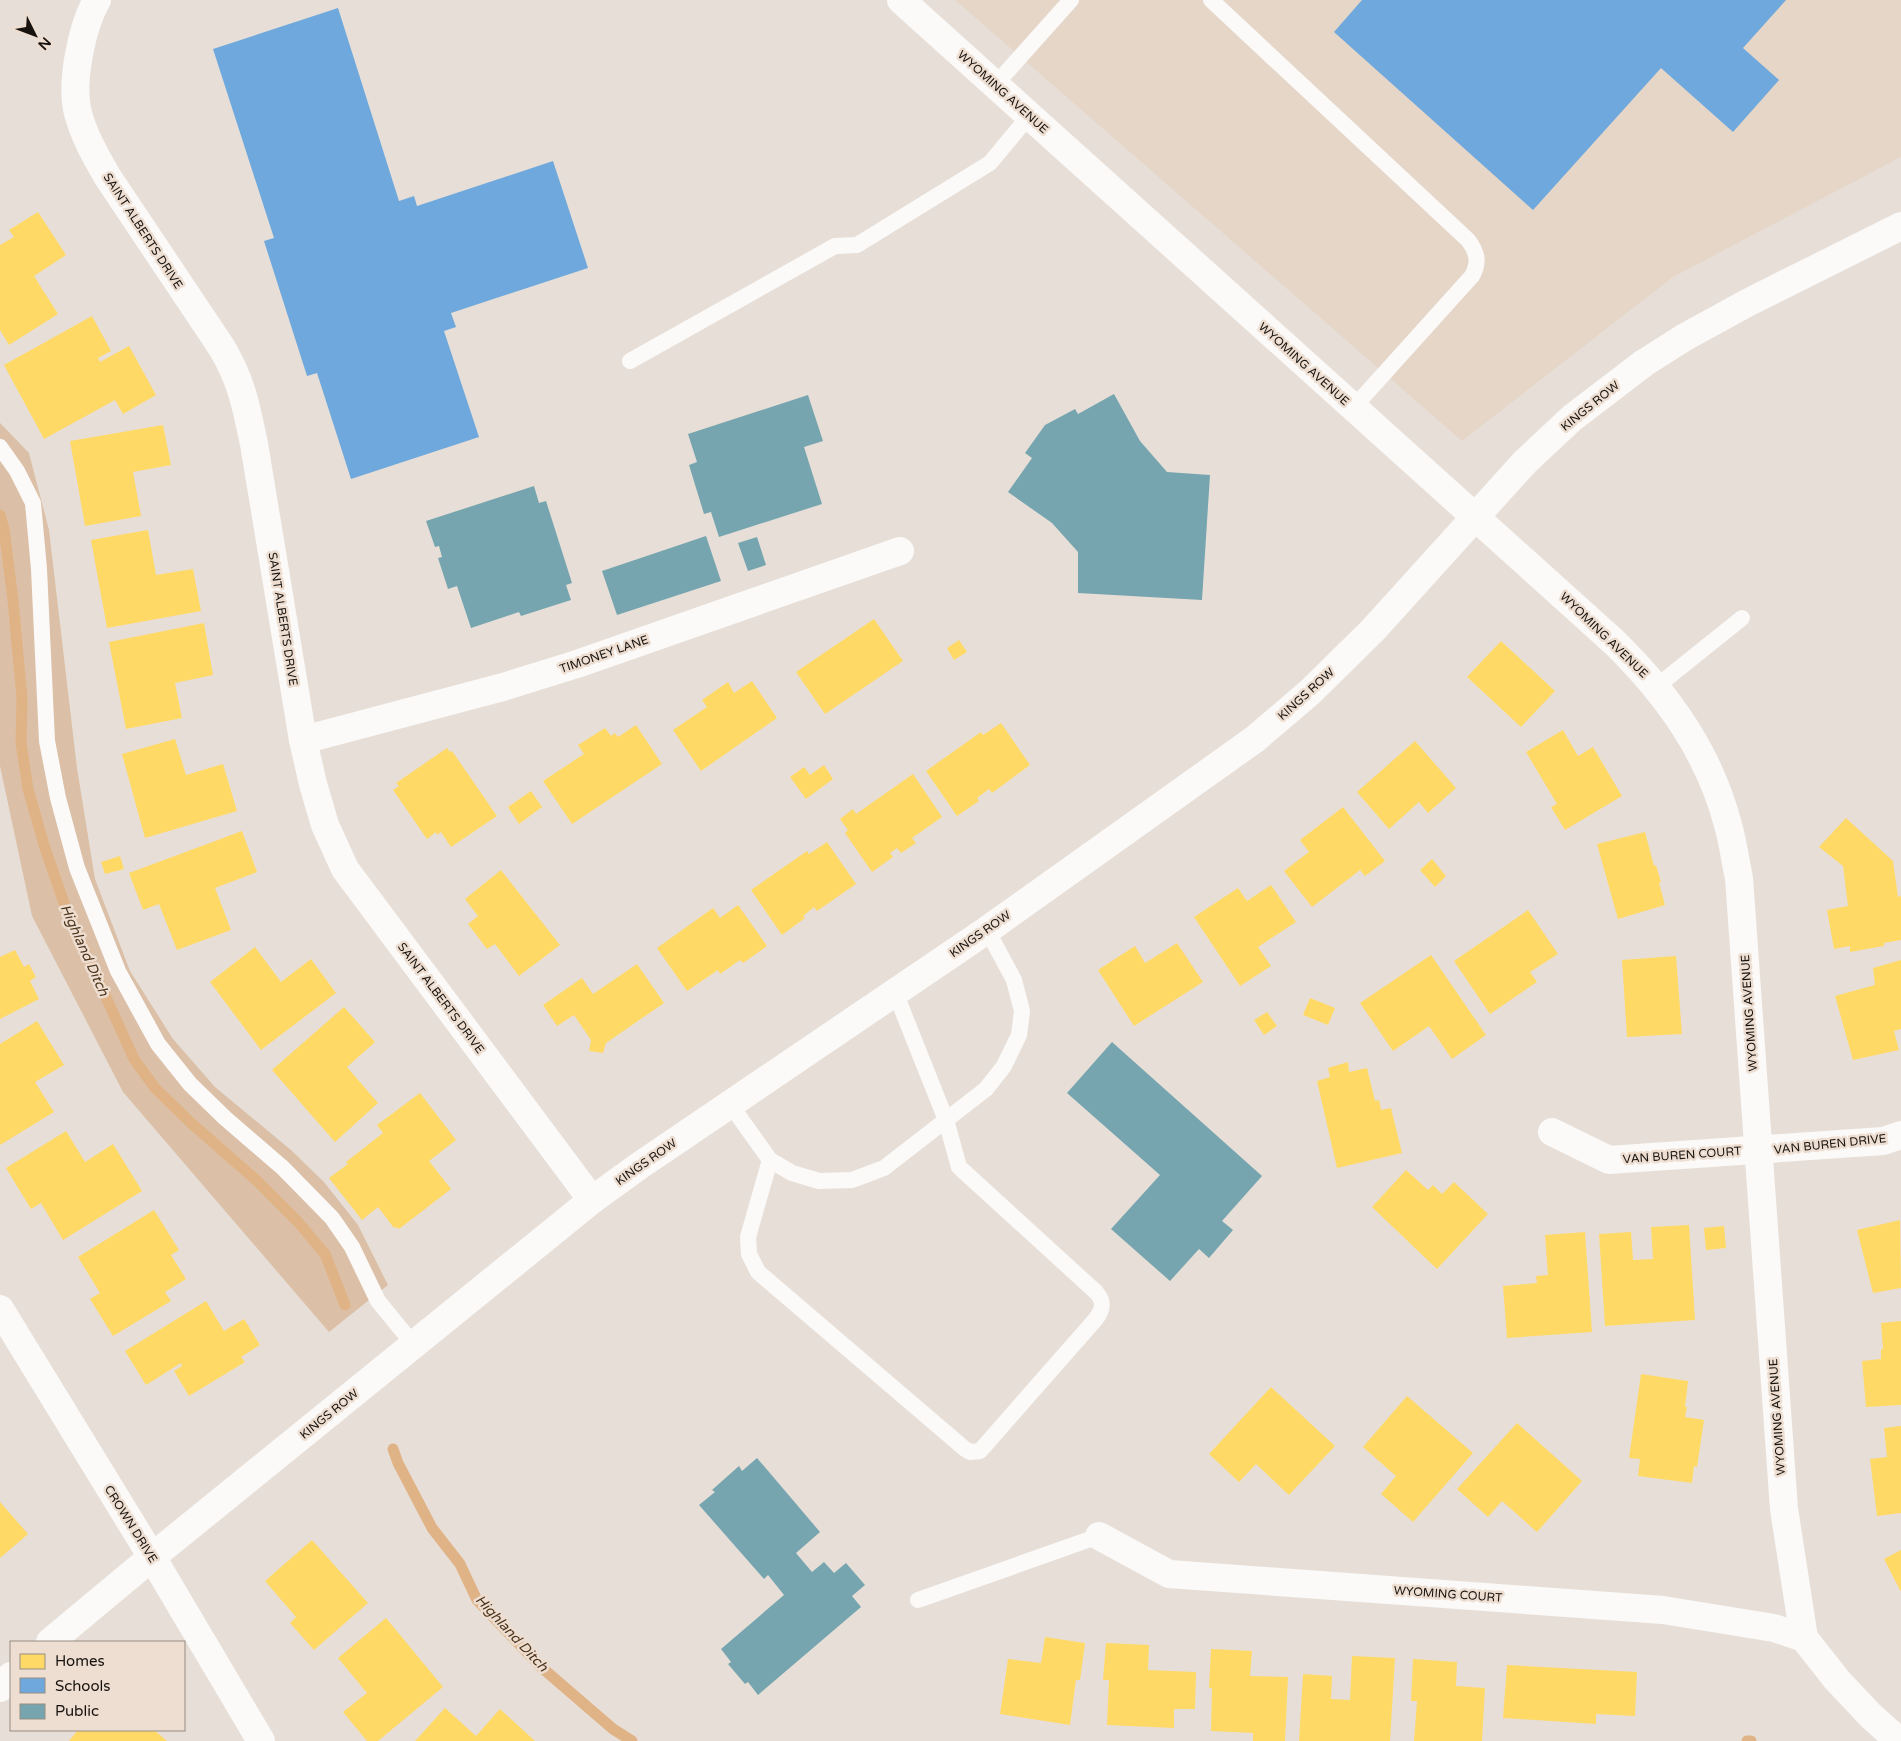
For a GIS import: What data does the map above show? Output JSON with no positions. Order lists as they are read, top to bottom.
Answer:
{
  "streets": {
    "street": [
      "WYOMING AVENUE",
      "SAINT ALBERTS DRIVE",
      "KINGS ROW",
      "TIMONEY LANE",
      "VAN BUREN DRIVE",
      "VAN BUREN COURT",
      "CROWN DRIVE",
      "WYOMING COURT"
    ]
  },
  "crossings": [
    ["WYOMING AVENUE", "KINGS ROW"],
    ["WYOMING AVENUE", "VAN BUREN DRIVE"],
    ["WYOMING AVENUE", "VAN BUREN COURT"],
    ["WYOMING AVENUE", "WYOMING COURT"],
    ["SAINT ALBERTS DRIVE", "KINGS ROW"],
    ["SAINT ALBERTS DRIVE", "TIMONEY LANE"],
    ["KINGS ROW", "CROWN DRIVE"],
    ["VAN BUREN DRIVE", "VAN BUREN COURT"]
  ],
  "water": ["Highland Ditch"],
  "legend": ["Homes", "Schools", "Public"],
  "north": "bottom right"
}
